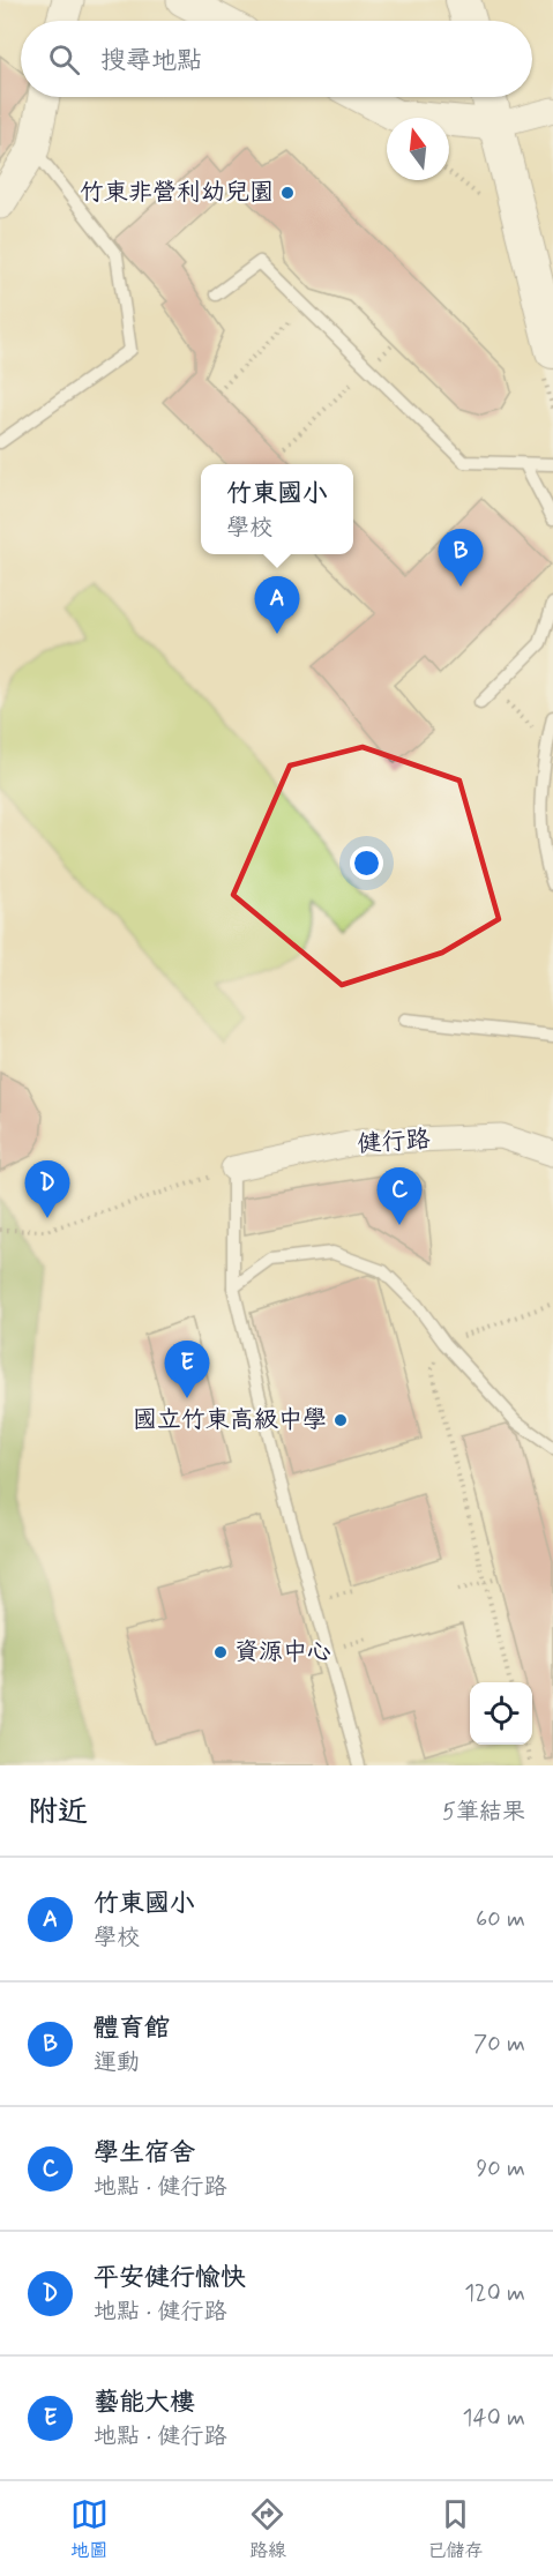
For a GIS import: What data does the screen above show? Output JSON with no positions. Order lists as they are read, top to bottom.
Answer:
{
  "streets": {
    "street": ["健行路"]
  },
  "places": ["竹東非營利幼兒園", "國立竹東高級中學", "資源中心"],
  "north": "top",
  "page": {
    "search": "搜尋地點",
    "popup": ["竹東國小", "學校"],
    "pins": [
      "B",
      "A",
      "D",
      "C",
      "E"
    ],
    "heading": ["附近", "5筆結果"],
    "list": [
      {
        "mark": "A",
        "name": "竹東國小",
        "note": "學校",
        "value": "60 m"
      },
      {
        "mark": "B",
        "name": "體育館",
        "note": "運動",
        "value": "70 m"
      },
      {
        "mark": "C",
        "name": "學生宿舍",
        "note": "地點 · 健行路",
        "value": "90 m"
      },
      {
        "mark": "D",
        "name": "平安健行愉快",
        "note": "地點 · 健行路",
        "value": "120 m"
      },
      {
        "mark": "E",
        "name": "藝能大樓",
        "note": "地點 · 健行路",
        "value": "140 m"
      }
    ],
    "nav": ["地圖", "路線", "已儲存"]
  }
}
